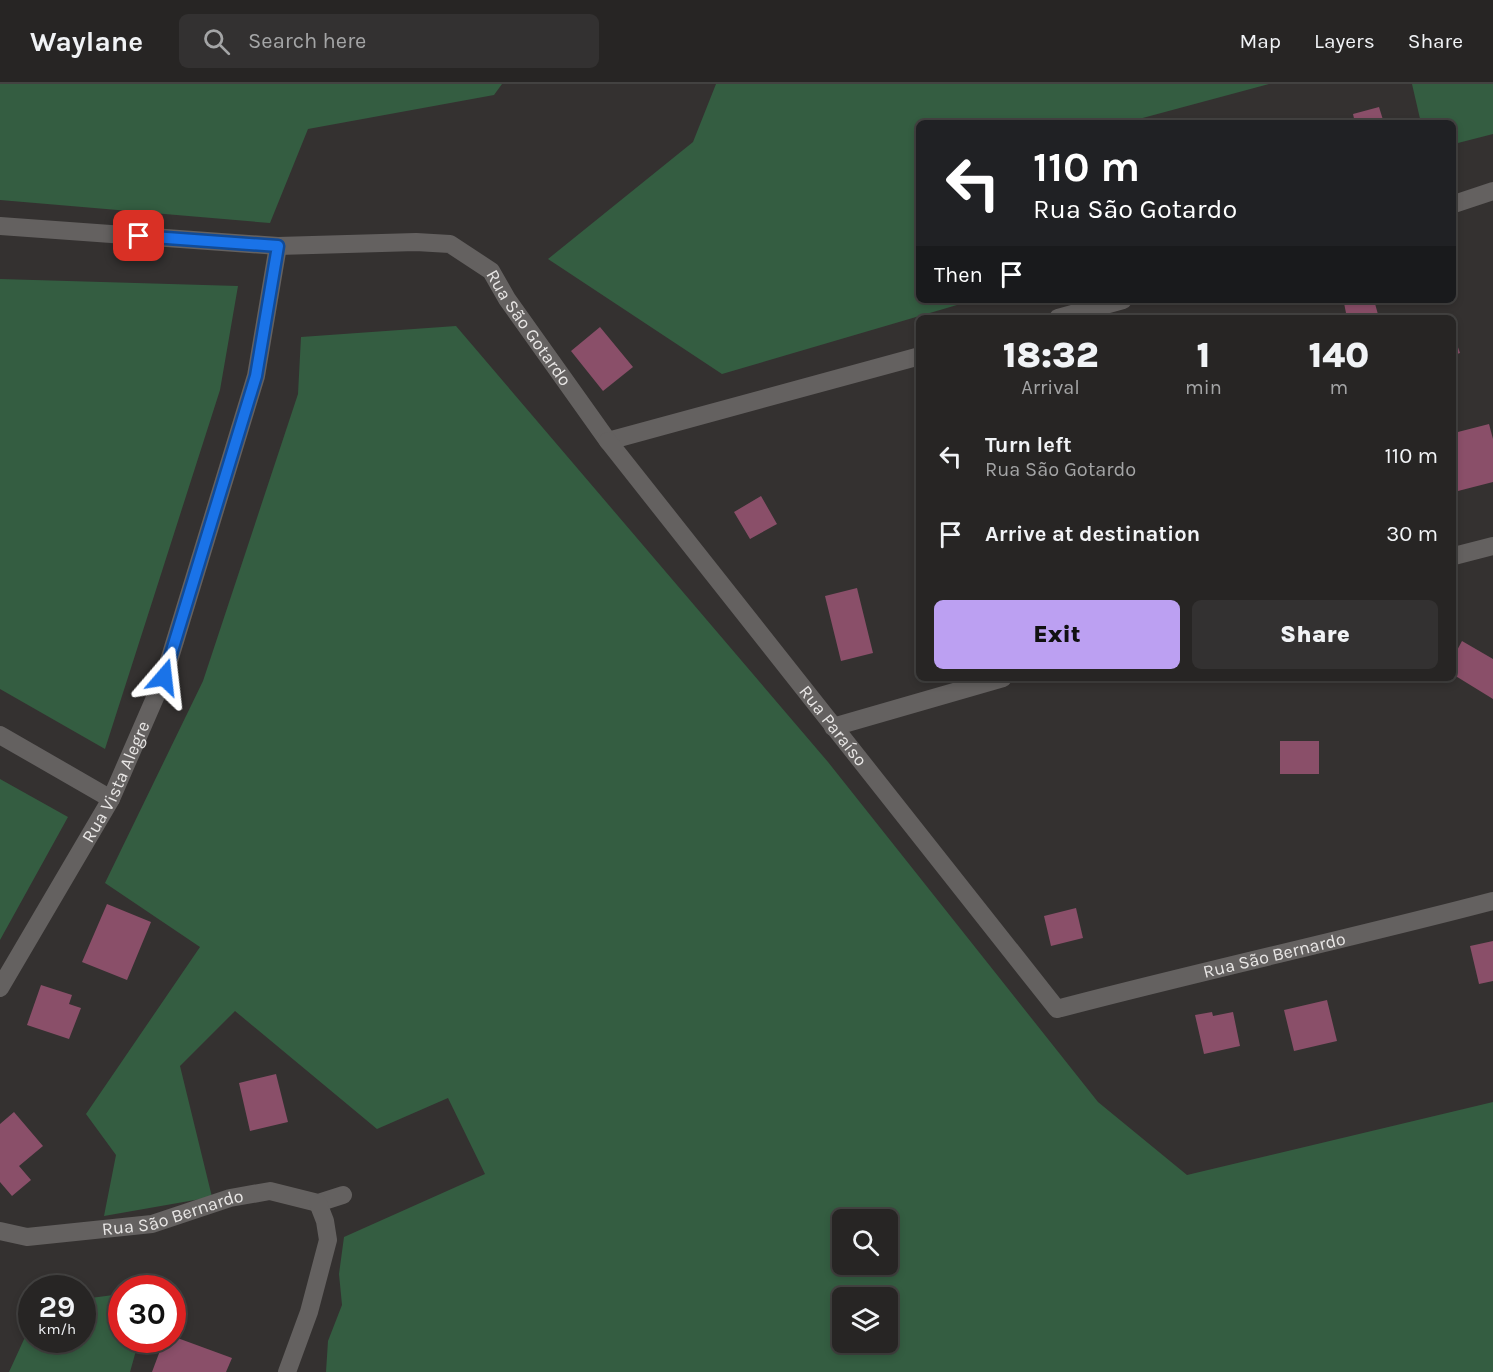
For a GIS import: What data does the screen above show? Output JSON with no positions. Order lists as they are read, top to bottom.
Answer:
{
  "streets": {
    "street": [
      "Rua São Gotardo",
      "Rua Paraíso",
      "Rua Vista Alegre",
      "Rua São Bernardo"
    ]
  },
  "crossings": [
    ["Rua São Gotardo", "Rua Paraíso"],
    ["Rua São Gotardo", "Rua Vista Alegre"],
    ["Rua Paraíso", "Rua São Bernardo"]
  ],
  "page": {
    "header": "Waylane",
    "search": "Search here",
    "nav": ["Map", "Layers", "Share"],
    "turn": ["110 m", "Rua São Gotardo"],
    "then": "Then",
    "eta": [
      "18:32",
      "Arrival",
      "1",
      "min",
      "140",
      "m"
    ],
    "list": [
      {
        "name": "Turn left",
        "note": "Rua São Gotardo",
        "value": "110 m"
      },
      {
        "name": "Arrive at destination",
        "value": "30 m"
      }
    ],
    "buttons": ["Exit", "Share"],
    "speed": "29 km/h",
    "limit": "30"
  }
}
